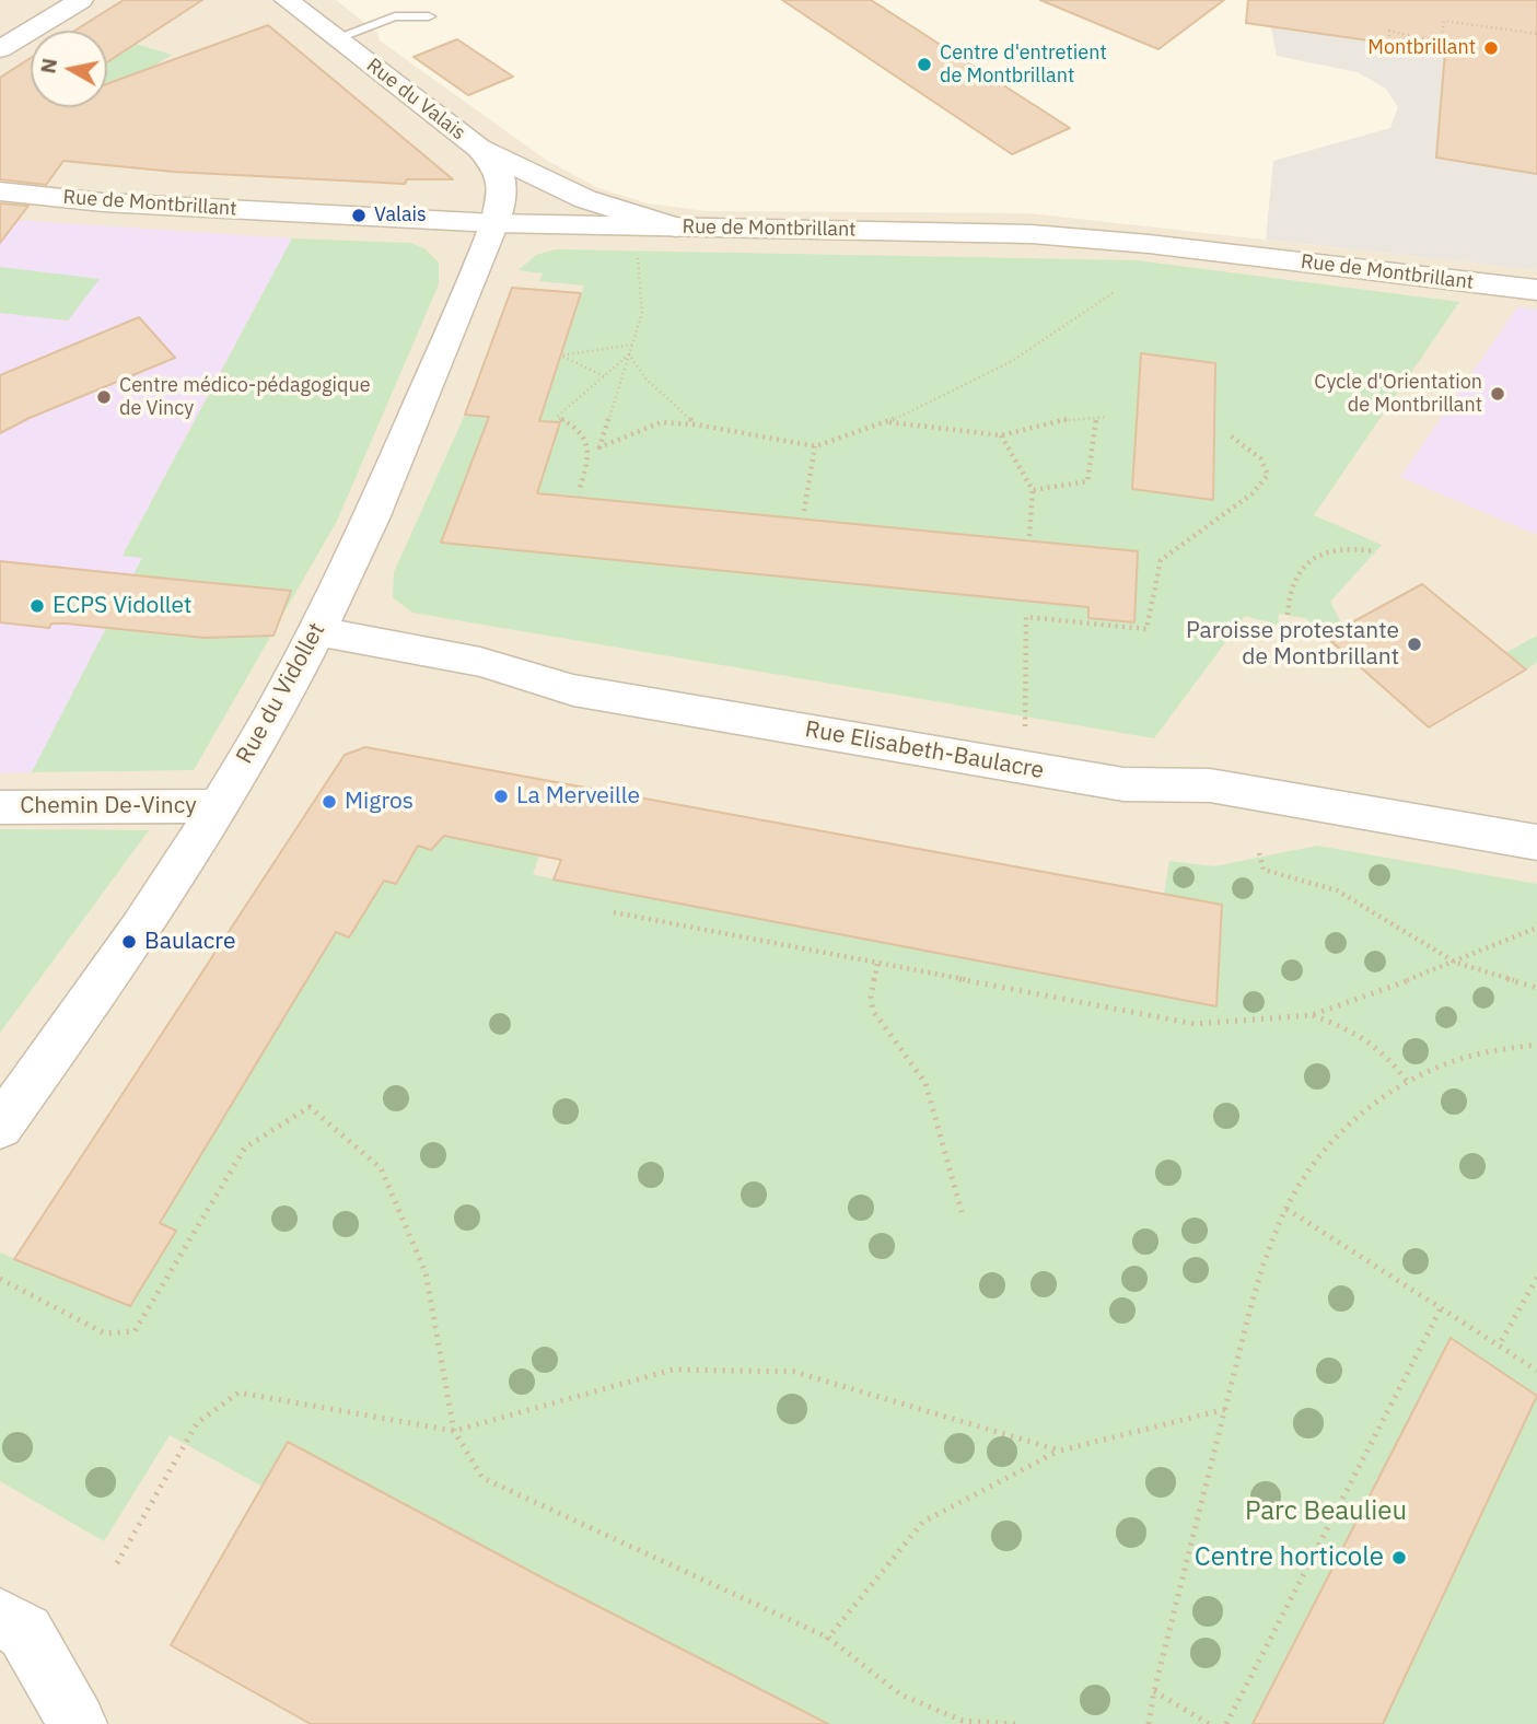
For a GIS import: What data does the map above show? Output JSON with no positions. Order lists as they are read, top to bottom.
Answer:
{
  "streets": {
    "street": [
      "Rue du Valais",
      "Rue de Montbrillant",
      "Rue du Vidollet",
      "Rue Elisabeth-Baulacre",
      "Chemin De-Vincy"
    ]
  },
  "crossings": [
    ["Rue du Valais", "Rue de Montbrillant"],
    ["Rue du Valais", "Rue du Vidollet"],
    ["Rue de Montbrillant", "Rue du Vidollet"],
    ["Rue du Vidollet", "Rue Elisabeth-Baulacre"],
    ["Rue du Vidollet", "Chemin De-Vincy"]
  ],
  "parks": ["Parc Beaulieu"],
  "places": [
    "Montbrillant",
    "Centre d'entretient de Montbrillant",
    "Valais",
    "Cycle d'Orientation de Montbrillant",
    "Centre médico-pédagogique de Vincy",
    "ECPS Vidollet",
    "Paroisse protestante de Montbrillant",
    "La Merveille",
    "Migros",
    "Baulacre",
    "Centre horticole"
  ],
  "north": "left"
}
